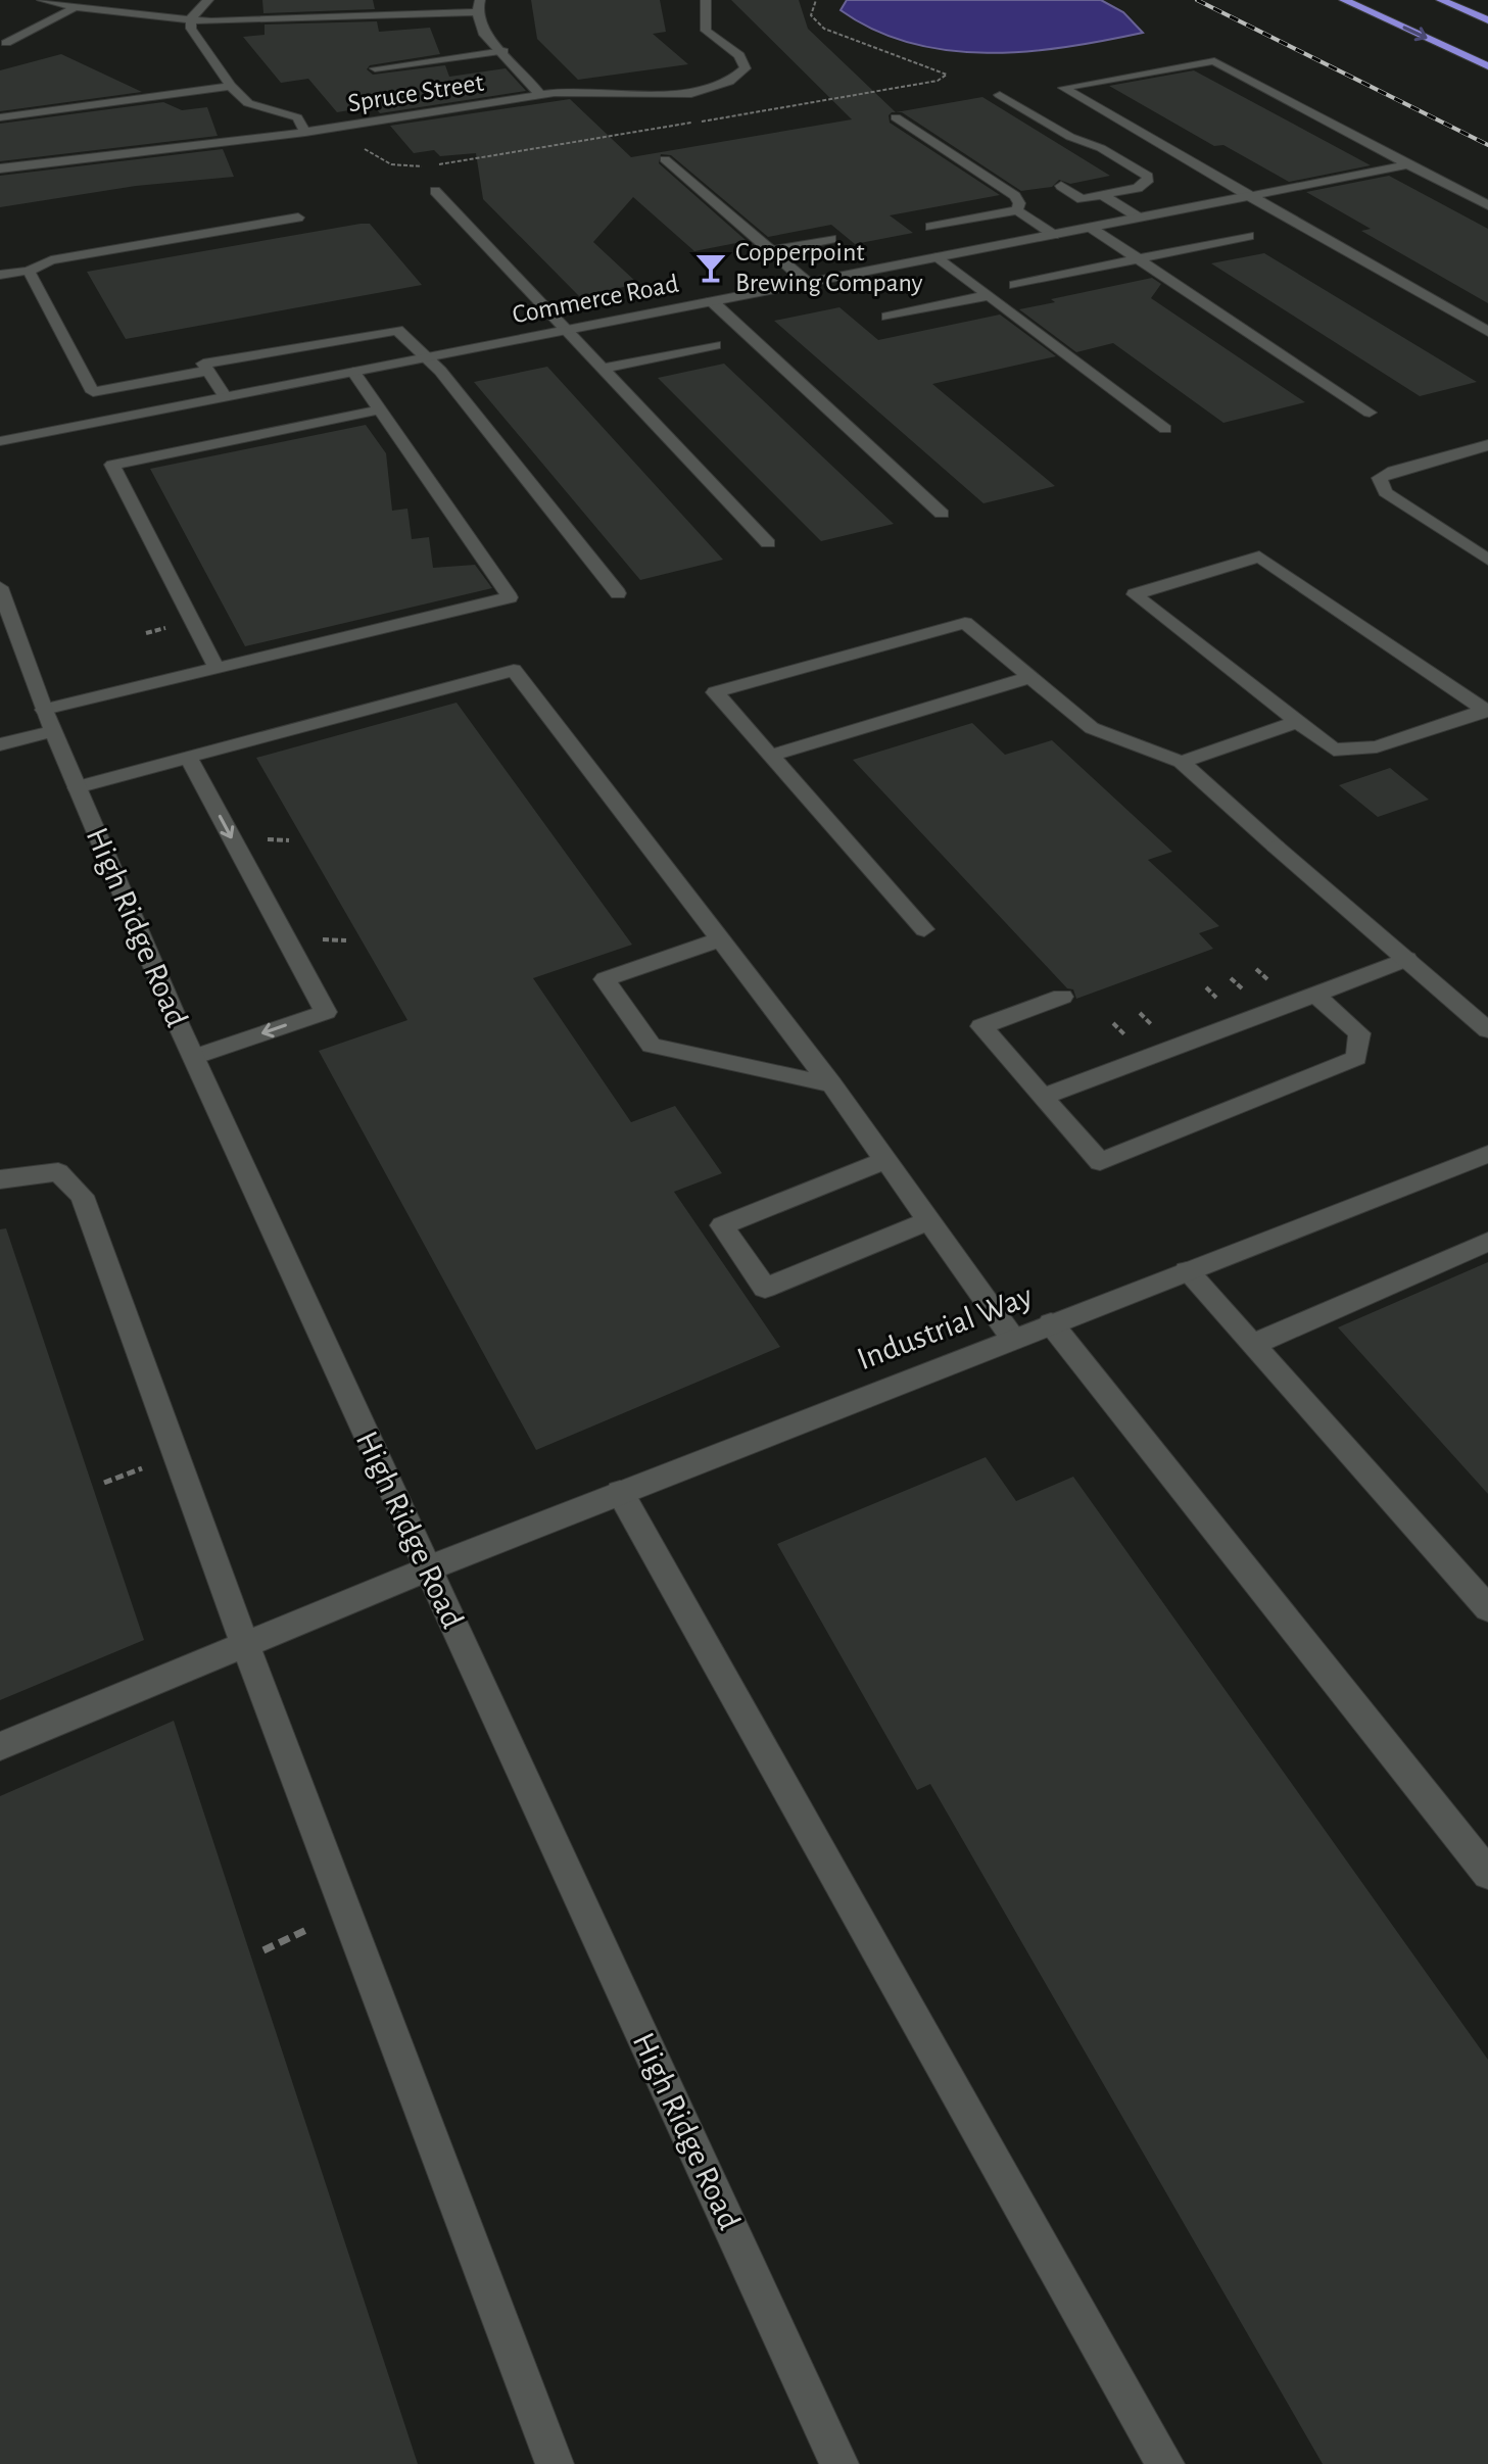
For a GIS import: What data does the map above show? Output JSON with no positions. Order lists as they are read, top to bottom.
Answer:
{
  "streets": {
    "street": [
      "Spruce Street",
      "Commerce Road",
      "High Ridge Road",
      "Industrial Way"
    ]
  },
  "crossings": [
    ["High Ridge Road", "Industrial Way"]
  ],
  "places": {
    "bar": ["Copperpoint Brewing Company"]
  }
}
